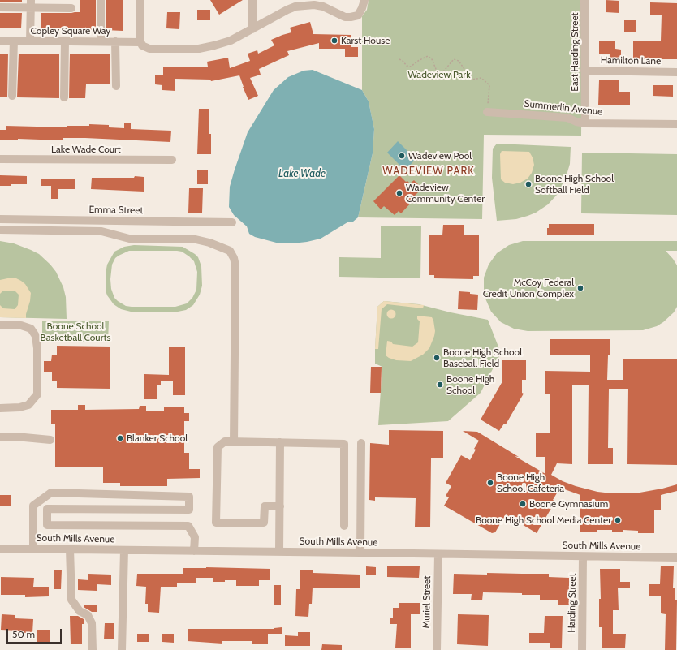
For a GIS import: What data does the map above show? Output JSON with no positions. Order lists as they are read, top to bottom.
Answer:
{
  "streets": {
    "street": [
      "Copley Square Way",
      "East Harding Street",
      "Hamilton Lane",
      "Summerlin Avenue",
      "Lake Wade Court",
      "Emma Street",
      "South Mills Avenue",
      "Muriel Street",
      "Harding Street"
    ]
  },
  "crossings": [
    ["East Harding Street", "Hamilton Lane"],
    ["East Harding Street", "Summerlin Avenue"],
    ["South Mills Avenue", "Muriel Street"],
    ["South Mills Avenue", "Harding Street"]
  ],
  "districts": ["WADEVIEW PARK"],
  "water": ["Lake Wade"],
  "parks": ["Wadeview Park", "Boone School Basketball Courts"],
  "places": [
    "Karst House",
    "Wadeview Pool",
    "Boone High School Softball Field",
    "Wadeview Community Center",
    "McCoy Federal Credit Union Complex",
    "Boone High School Baseball Field",
    "Boone High School",
    "Blanker School",
    "Boone High School Cafeteria",
    "Boone Gymnasium",
    "Boone High School Media Center"
  ],
  "scale_bar": "50 m"
}
